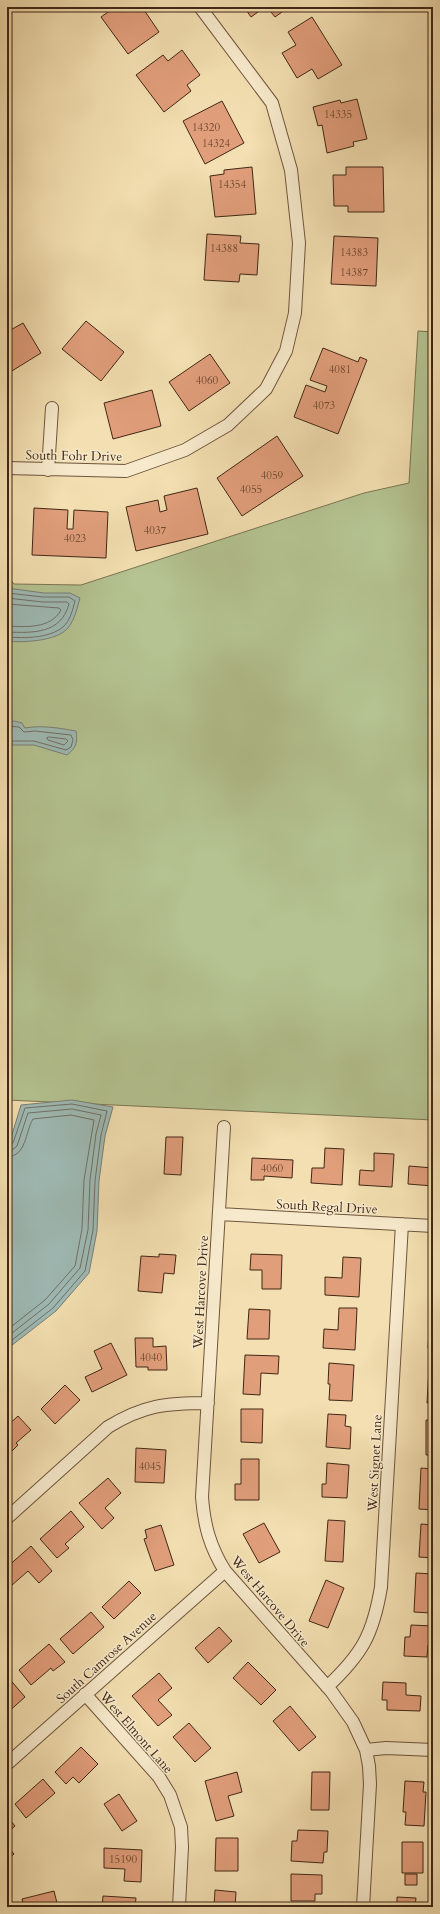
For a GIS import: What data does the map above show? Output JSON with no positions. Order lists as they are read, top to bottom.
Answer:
{
  "streets": {
    "street": [
      "South Fohr Drive",
      "South Regal Drive",
      "West Harcove Drive",
      "West Signet Lane",
      "South Camrose Avenue",
      "West Elmont Lane"
    ]
  },
  "crossings": [
    ["South Regal Drive", "West Harcove Drive"],
    ["South Regal Drive", "West Signet Lane"],
    ["West Harcove Drive", "West Signet Lane"],
    ["West Harcove Drive", "South Camrose Avenue"],
    ["South Camrose Avenue", "West Elmont Lane"]
  ],
  "house_numbers": [
    "14335",
    "14320",
    "14324",
    "14354",
    "14388",
    "14383",
    "14387",
    "4081",
    "4060",
    "4073",
    "4059",
    "4055",
    "4037",
    "4023",
    "4060",
    "4040",
    "4045",
    "15190"
  ]
}
